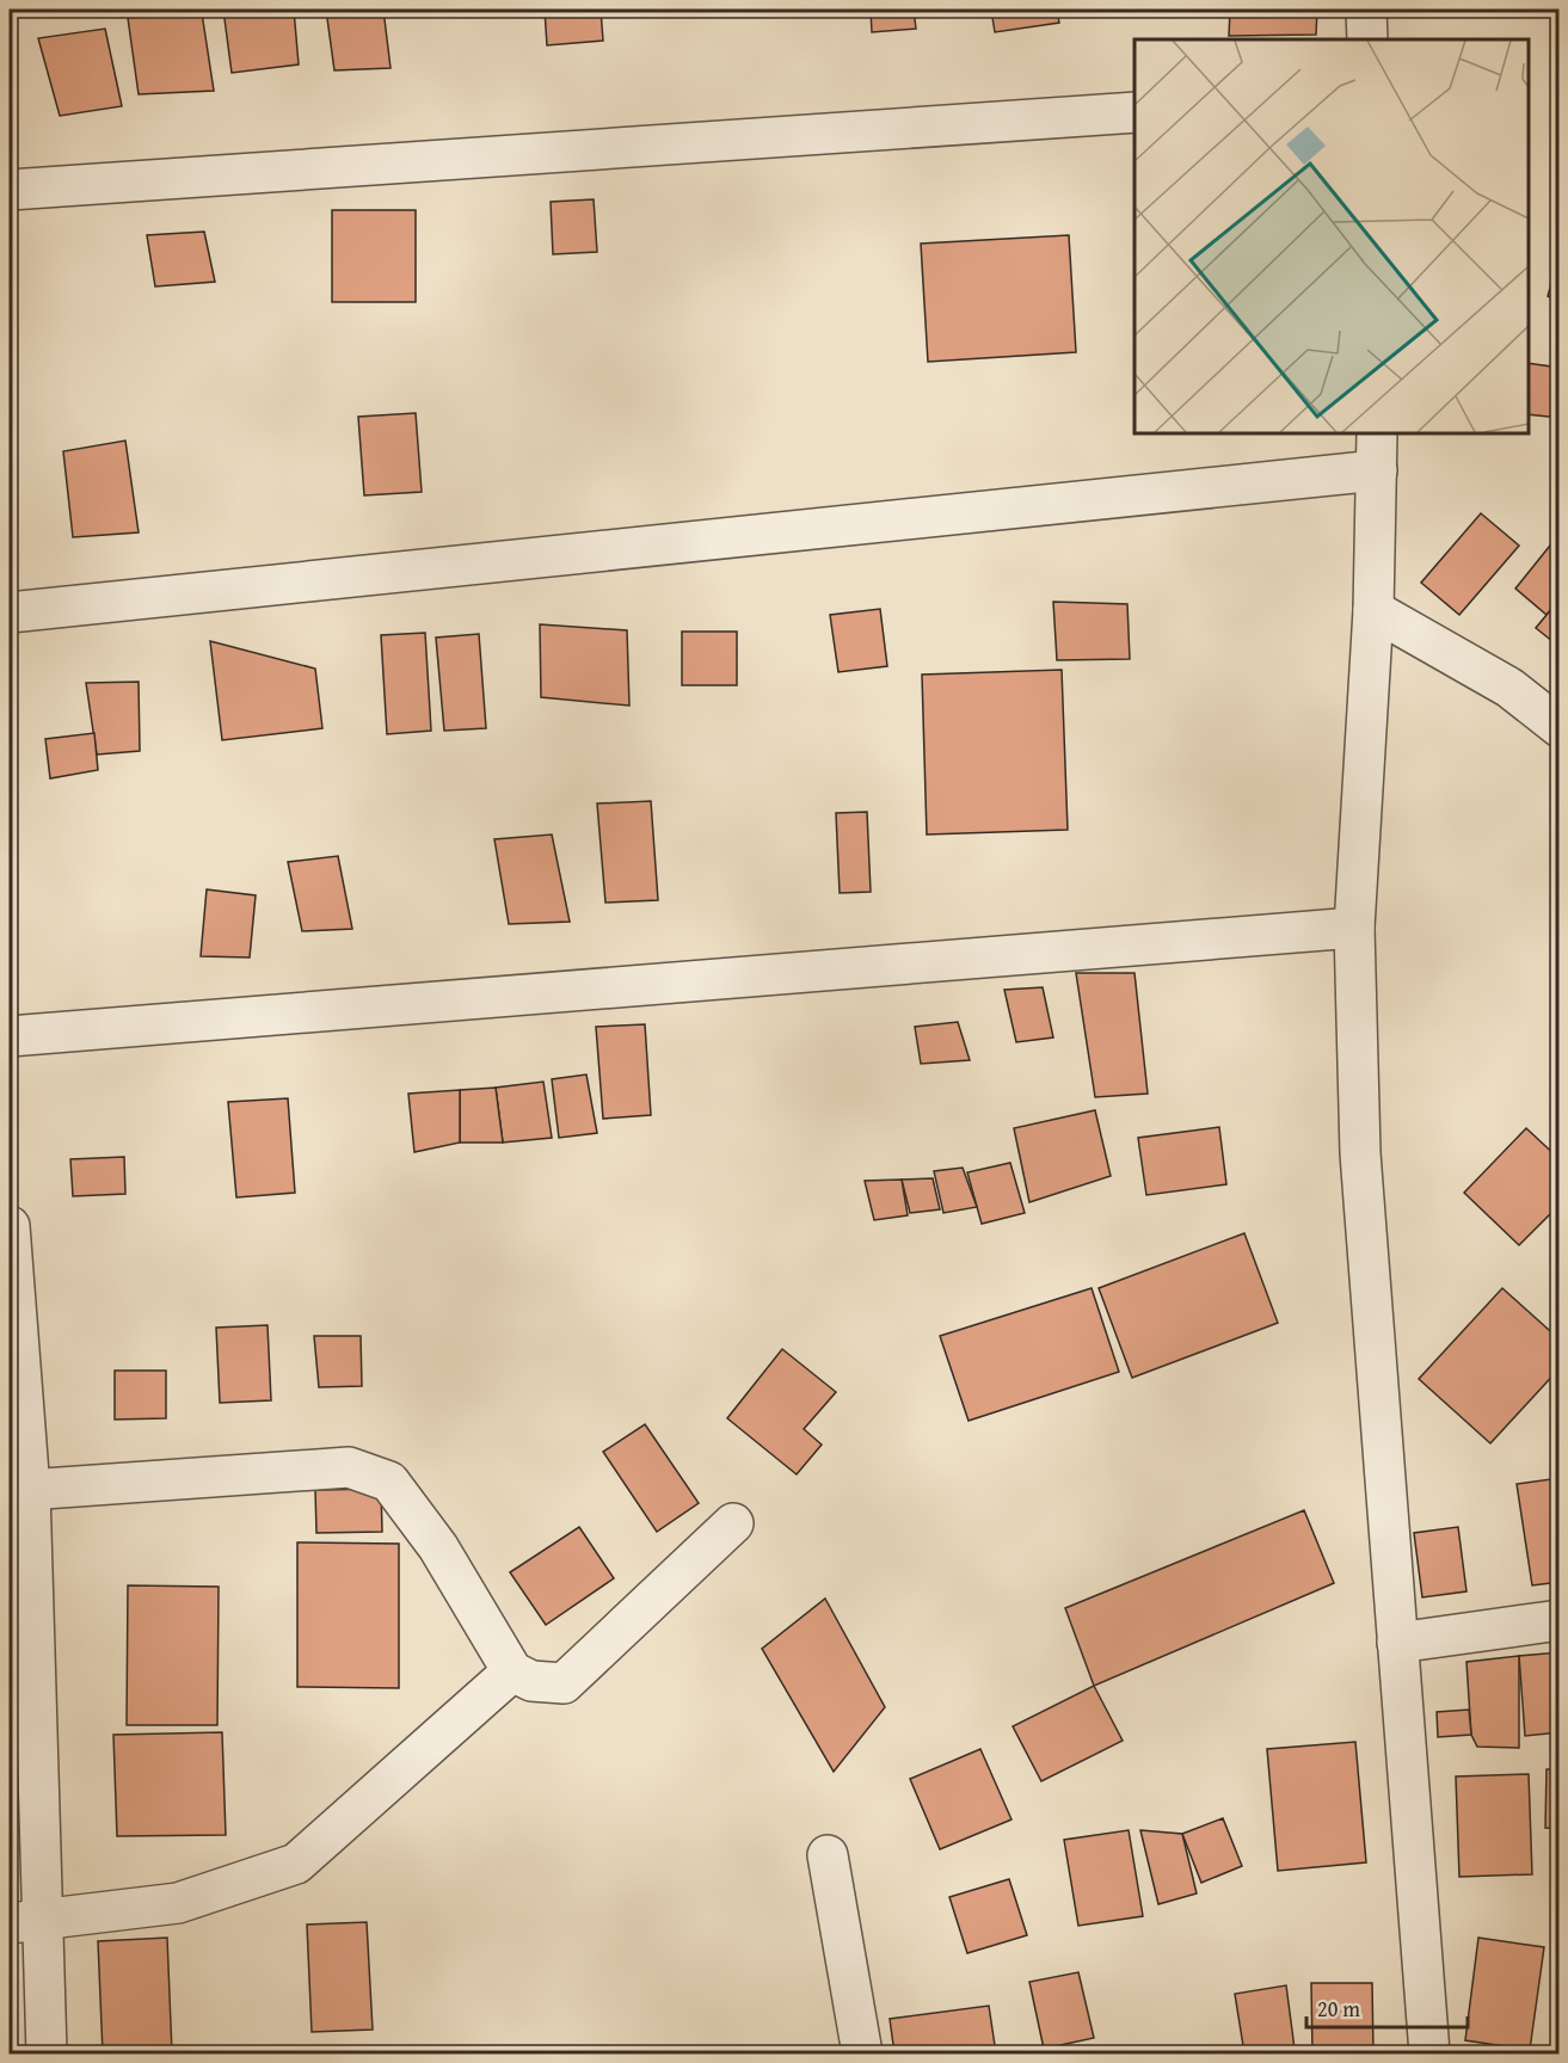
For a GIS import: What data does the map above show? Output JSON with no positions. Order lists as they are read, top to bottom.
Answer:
{
  "scale_bar": "20 m"
}
